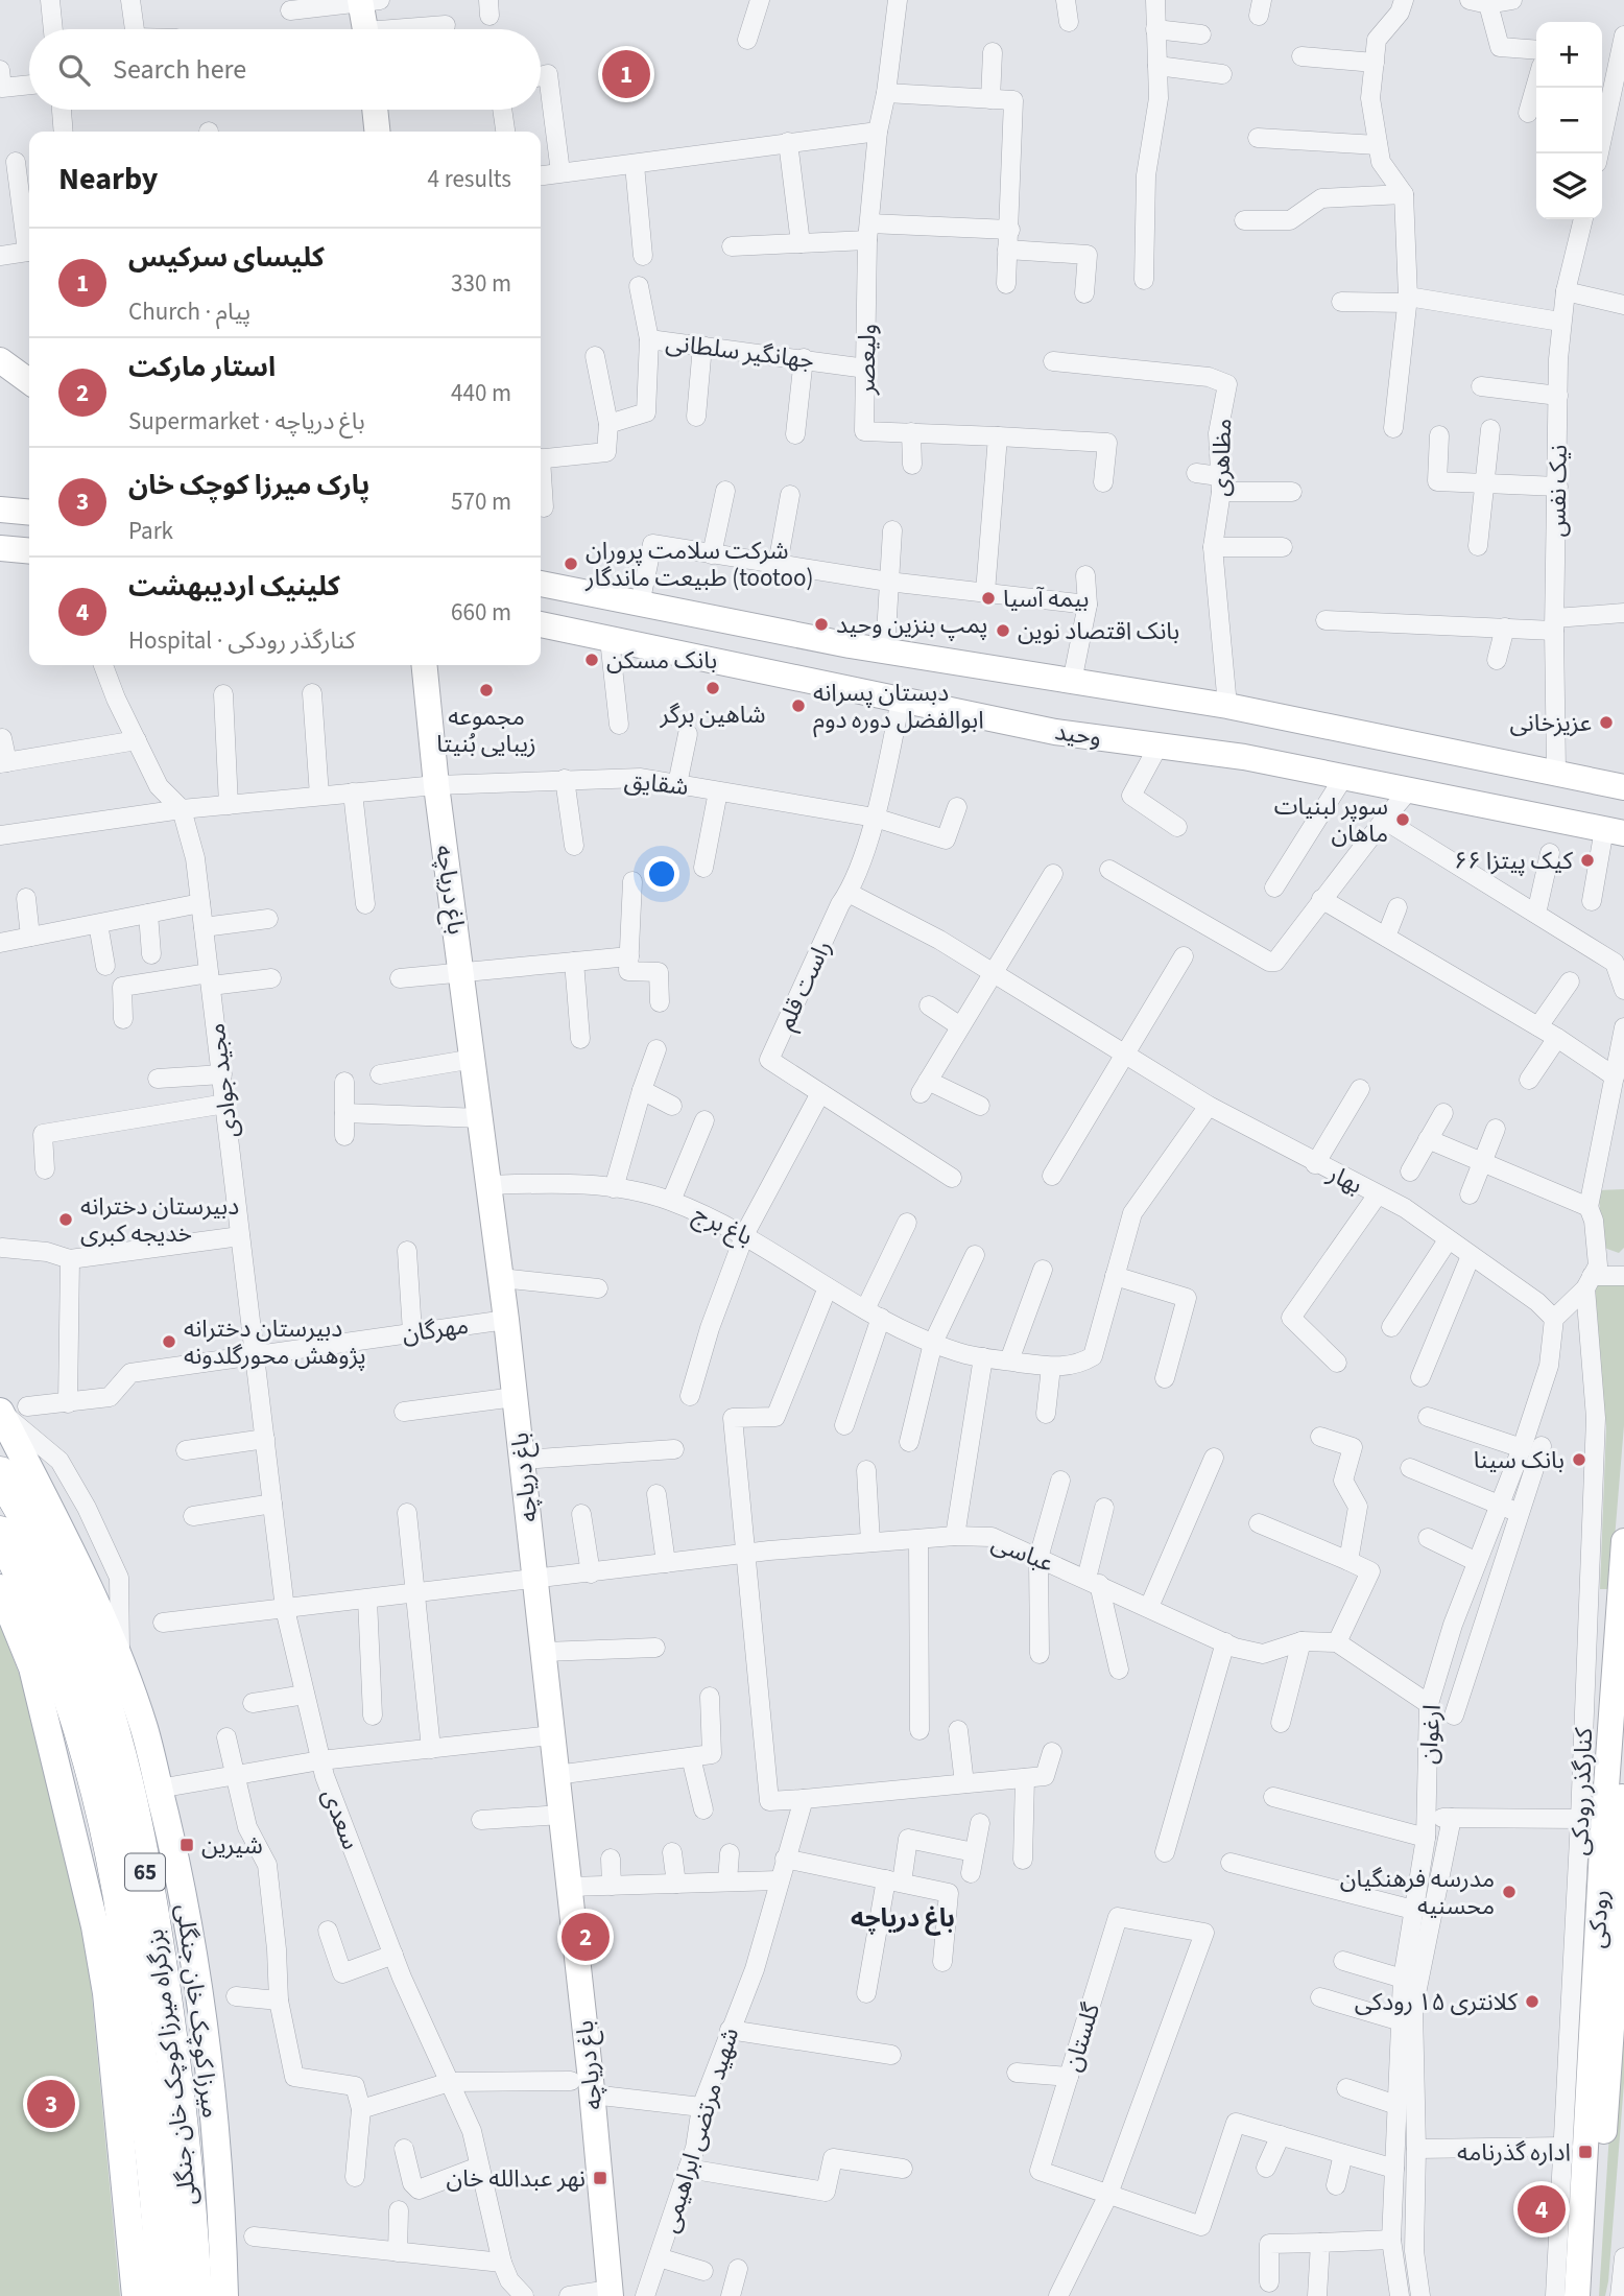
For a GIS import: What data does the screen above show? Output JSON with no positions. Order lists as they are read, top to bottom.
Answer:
{
  "streets": {
    "highway": ["65", "بزرگراه میرزا کوچک خان جنگلی"],
    "main road": [
      "وحید",
      "باغ دریاچه",
      "رودکی",
      "میرزا کوچک خان جنگلی"
    ],
    "street": [
      "جهانگیر سلطانی",
      "ولیعصر",
      "مظاهری",
      "نیک نفس",
      "شقایق",
      "راست قلم",
      "مجید جوادی",
      "بهار",
      "باغ برج",
      "مهرگان",
      "عباسی",
      "ارغوان",
      "کنارگذر رودکی",
      "سعدی",
      "گلستان",
      "شهید مرتضی ابراهیمی"
    ]
  },
  "crossings": [
    ["جهانگیر سلطانی", "ولیعصر"],
    ["وحید", "راست قلم"],
    ["شقایق", "باغ دریاچه"],
    ["شقایق", "راست قلم"],
    ["باغ دریاچه", "باغ برج"],
    ["باغ دریاچه", "مهرگان"],
    ["باغ دریاچه", "عباسی"],
    ["راست قلم", "بهار"],
    ["مجید جوادی", "مهرگان"],
    ["مجید جوادی", "سعدی"],
    ["بهار", "ارغوان"],
    ["مهرگان", "سعدی"],
    ["عباسی", "سعدی"],
    ["کنارگذر رودکی", "رودکی"]
  ],
  "districts": ["باغ دریاچه"],
  "places": {
    "other": [
      "شرکت سلامت پروران طبیعت ماندگار (tootoo)",
      "بیمه آسیا",
      "پمپ بنزین وحید",
      "بانک اقتصاد نوین",
      "بانک مسکن",
      "شاهین برگر",
      "مجموعه زیبایی بُنیتا",
      "دبستان پسرانه ابوالفضل دوره دوم",
      "عزیزخانی",
      "سوپر لبنیات ماهان",
      "کیک پیتزا ۶۶",
      "دبیرستان دخترانه خدیجه کبری",
      "دبیرستان دخترانه پژوهش محورگلدونه",
      "بانک سینا",
      "مدرسه فرهنگیان محسنیه",
      "کلانتری ۱۵ رودکی"
    ],
    "transit": ["شیرین", "اداره گذرنامه", "نهر عبدالله خان"]
  },
  "page": {
    "map_buttons": ["+", "−"],
    "search": "Search here",
    "pins": [
      "1",
      "2",
      "3",
      "4"
    ],
    "heading": ["Nearby", "4 results"],
    "list": [
      {
        "mark": "1",
        "name": "کلیسای سرکیس",
        "note": "Church · پیام",
        "value": "330 m"
      },
      {
        "mark": "2",
        "name": "استار مارکت",
        "note": "Supermarket · باغ دریاچه",
        "value": "440 m"
      },
      {
        "mark": "3",
        "name": "پارک میرزا کوچک خان",
        "note": "Park",
        "value": "570 m"
      },
      {
        "mark": "4",
        "name": "کلینیک اردیبهشت",
        "note": "Hospital · کنارگذر رودکی",
        "value": "660 m"
      }
    ]
  }
}
